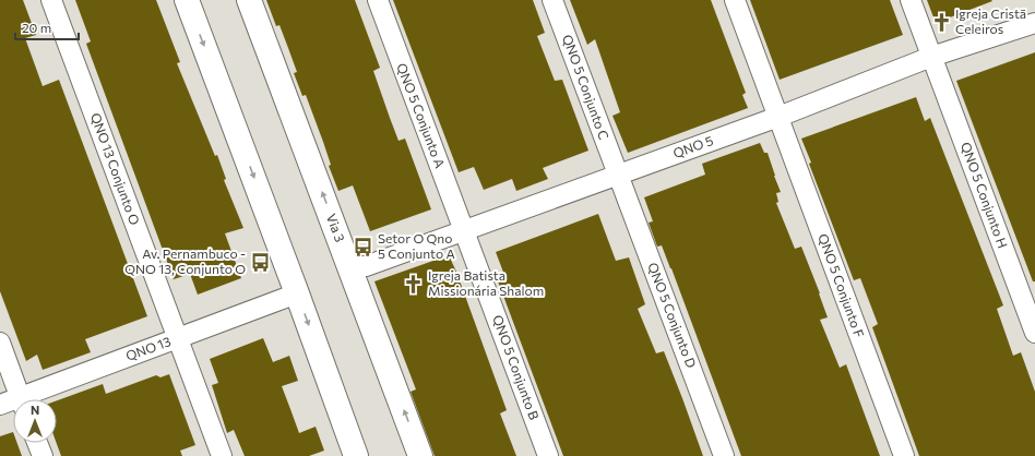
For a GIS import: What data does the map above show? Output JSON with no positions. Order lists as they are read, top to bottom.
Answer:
{
  "streets": {
    "main road": ["Via 3"],
    "street": [
      "QNO 5 Conjunto C",
      "QNO 5 Conjunto A",
      "QNO 5",
      "QNO 13 Conjunto O",
      "QNO 5 Conjunto H",
      "QNO 5 Conjunto F",
      "QNO 5 Conjunto D",
      "QNO 13",
      "QNO 5 Conjunto B"
    ]
  },
  "crossings": [
    ["QNO 5 Conjunto C", "QNO 5"],
    ["QNO 5 Conjunto C", "QNO 5 Conjunto D"],
    ["QNO 5 Conjunto A", "QNO 5"],
    ["QNO 5 Conjunto A", "QNO 5 Conjunto B"],
    ["QNO 5", "QNO 5 Conjunto H"],
    ["QNO 5", "Via 3"],
    ["QNO 5", "QNO 5 Conjunto F"],
    ["QNO 5", "QNO 5 Conjunto D"],
    ["QNO 5", "QNO 5 Conjunto B"],
    ["QNO 13 Conjunto O", "QNO 13"]
  ],
  "places": {
    "church": ["Igreja Cristã Celeiros", "Igreja Batista Missionária Shalom"],
    "bus stop": ["Setor O Qno 5 Conjunto A", "Av. Pernambuco - QNO 13, Conjunto O"]
  },
  "scale_bar": "20 m",
  "north": "top"
}
